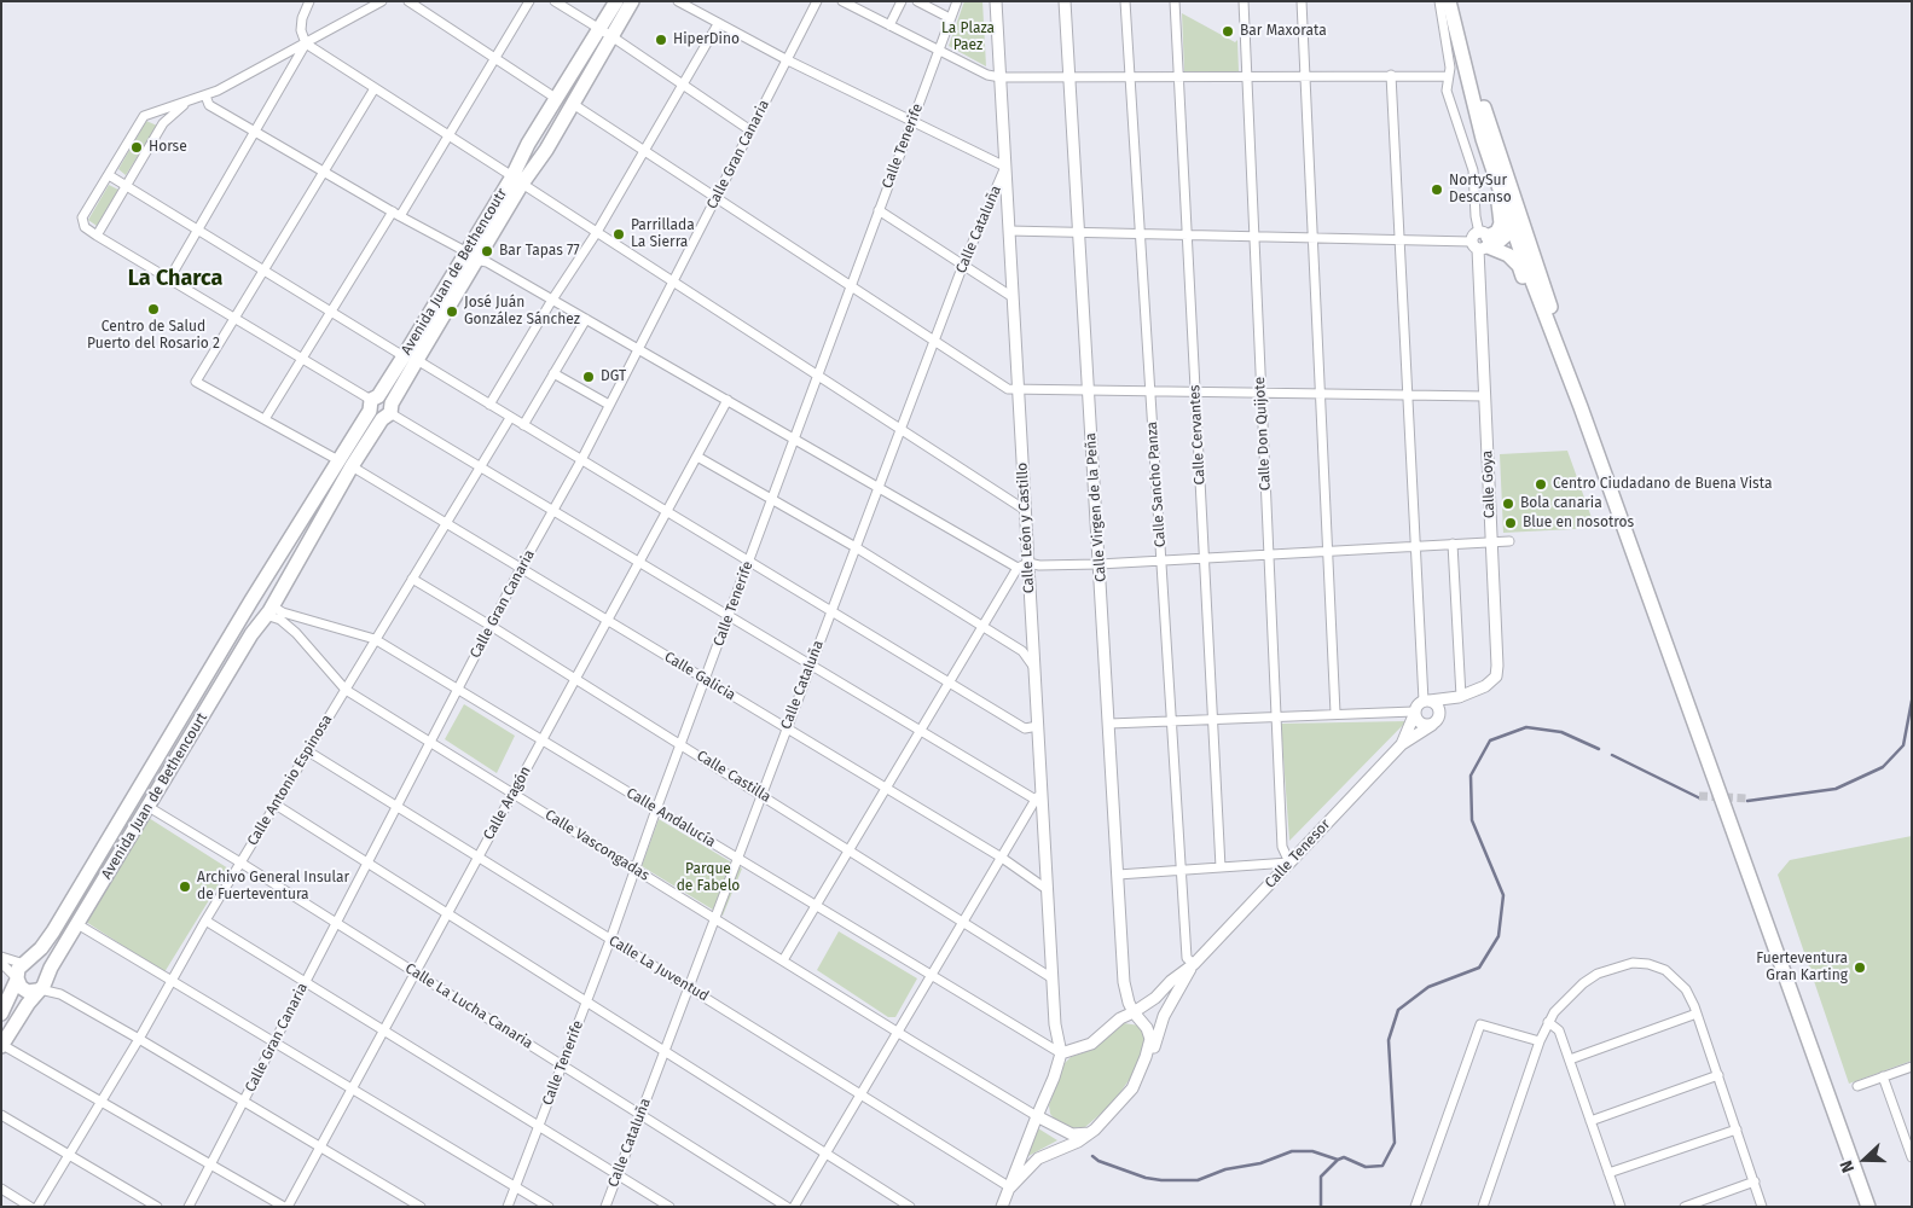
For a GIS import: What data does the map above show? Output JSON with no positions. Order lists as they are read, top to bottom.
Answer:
{
  "streets": {
    "main road": ["Avenida Juan de Bethencoutr", "Avenida Juan de Bethencourt"],
    "street": [
      "Calle Tenerife",
      "Calle Gran Canaria",
      "Calle Cataluña",
      "Calle Don Quijote",
      "Calle Cervantes",
      "Calle Sancho Panza",
      "Calle Goya",
      "Calle Virgen de la Peña",
      "Calle León y Castillo",
      "Calle Galicia",
      "Calle Castilla",
      "Calle Antonio Espinosa",
      "Calle Aragón",
      "Calle Andalucía",
      "Calle Vascongadas",
      "Calle Tenesor",
      "Calle La Juventud",
      "Calle La Lucha Canaria"
    ]
  },
  "crossings": [
    ["Calle Tenerife", "Calle Galicia"],
    ["Calle Tenerife", "Calle Castilla"],
    ["Calle Tenerife", "Calle Andalucía"],
    ["Calle Tenerife", "Calle Vascongadas"],
    ["Calle Tenerife", "Calle La Juventud"],
    ["Calle Tenerife", "Calle La Lucha Canaria"],
    ["Calle Gran Canaria", "Calle Galicia"],
    ["Calle Gran Canaria", "Calle Castilla"],
    ["Calle Gran Canaria", "Calle Andalucía"],
    ["Calle Gran Canaria", "Calle Vascongadas"],
    ["Calle Gran Canaria", "Calle La Juventud"],
    ["Calle Gran Canaria", "Calle La Lucha Canaria"],
    ["Calle Cataluña", "Calle León y Castillo"],
    ["Calle Cataluña", "Calle Galicia"],
    ["Calle Cataluña", "Calle Castilla"],
    ["Calle Cataluña", "Calle Andalucía"],
    ["Calle Cataluña", "Calle Vascongadas"],
    ["Calle Cataluña", "Calle La Juventud"],
    ["Calle Cataluña", "Calle La Lucha Canaria"],
    ["Avenida Juan de Bethencoutr", "Avenida Juan de Bethencourt"],
    ["Calle Don Quijote", "Calle Tenesor"],
    ["Calle Sancho Panza", "Calle Tenesor"],
    ["Calle Goya", "Calle Tenesor"],
    ["Calle Virgen de la Peña", "Calle Tenesor"],
    ["Calle León y Castillo", "Calle Galicia"],
    ["Calle León y Castillo", "Calle Castilla"],
    ["Calle León y Castillo", "Calle Andalucía"],
    ["Calle León y Castillo", "Calle Tenesor"],
    ["Calle Galicia", "Calle Antonio Espinosa"],
    ["Calle Galicia", "Avenida Juan de Bethencourt"],
    ["Calle Galicia", "Calle Aragón"],
    ["Calle Castilla", "Calle Antonio Espinosa"],
    ["Calle Castilla", "Calle Aragón"],
    ["Calle Antonio Espinosa", "Calle Andalucía"],
    ["Calle Antonio Espinosa", "Calle Vascongadas"],
    ["Calle Antonio Espinosa", "Calle La Juventud"],
    ["Calle Antonio Espinosa", "Calle La Lucha Canaria"],
    ["Avenida Juan de Bethencourt", "Calle Andalucía"],
    ["Avenida Juan de Bethencourt", "Calle Vascongadas"],
    ["Avenida Juan de Bethencourt", "Calle La Lucha Canaria"],
    ["Calle Aragón", "Calle Andalucía"],
    ["Calle Aragón", "Calle Vascongadas"],
    ["Calle Aragón", "Calle La Juventud"],
    ["Calle Aragón", "Calle La Lucha Canaria"],
    ["Calle Andalucía", "Calle Vascongadas"],
    ["Calle Andalucía", "Calle Tenesor"]
  ],
  "districts": ["La Charca"],
  "parks": ["La Plaza Paez", "Parque de Fabelo"],
  "places": [
    "Bar Maxorata",
    "HiperDino",
    "Horse",
    "NortySur Descanso",
    "Parrillada La Sierra",
    "Bar Tapas 77",
    "Centro de Salud Puerto del Rosario 2",
    "José Juán González Sánchez",
    "DGT",
    "Centro Ciudadano de Buena Vista",
    "Bola canaria",
    "Blue en nosotros",
    "Archivo General Insular de Fuerteventura",
    "Fuerteventura Gran Karting"
  ],
  "north": "left"
}
